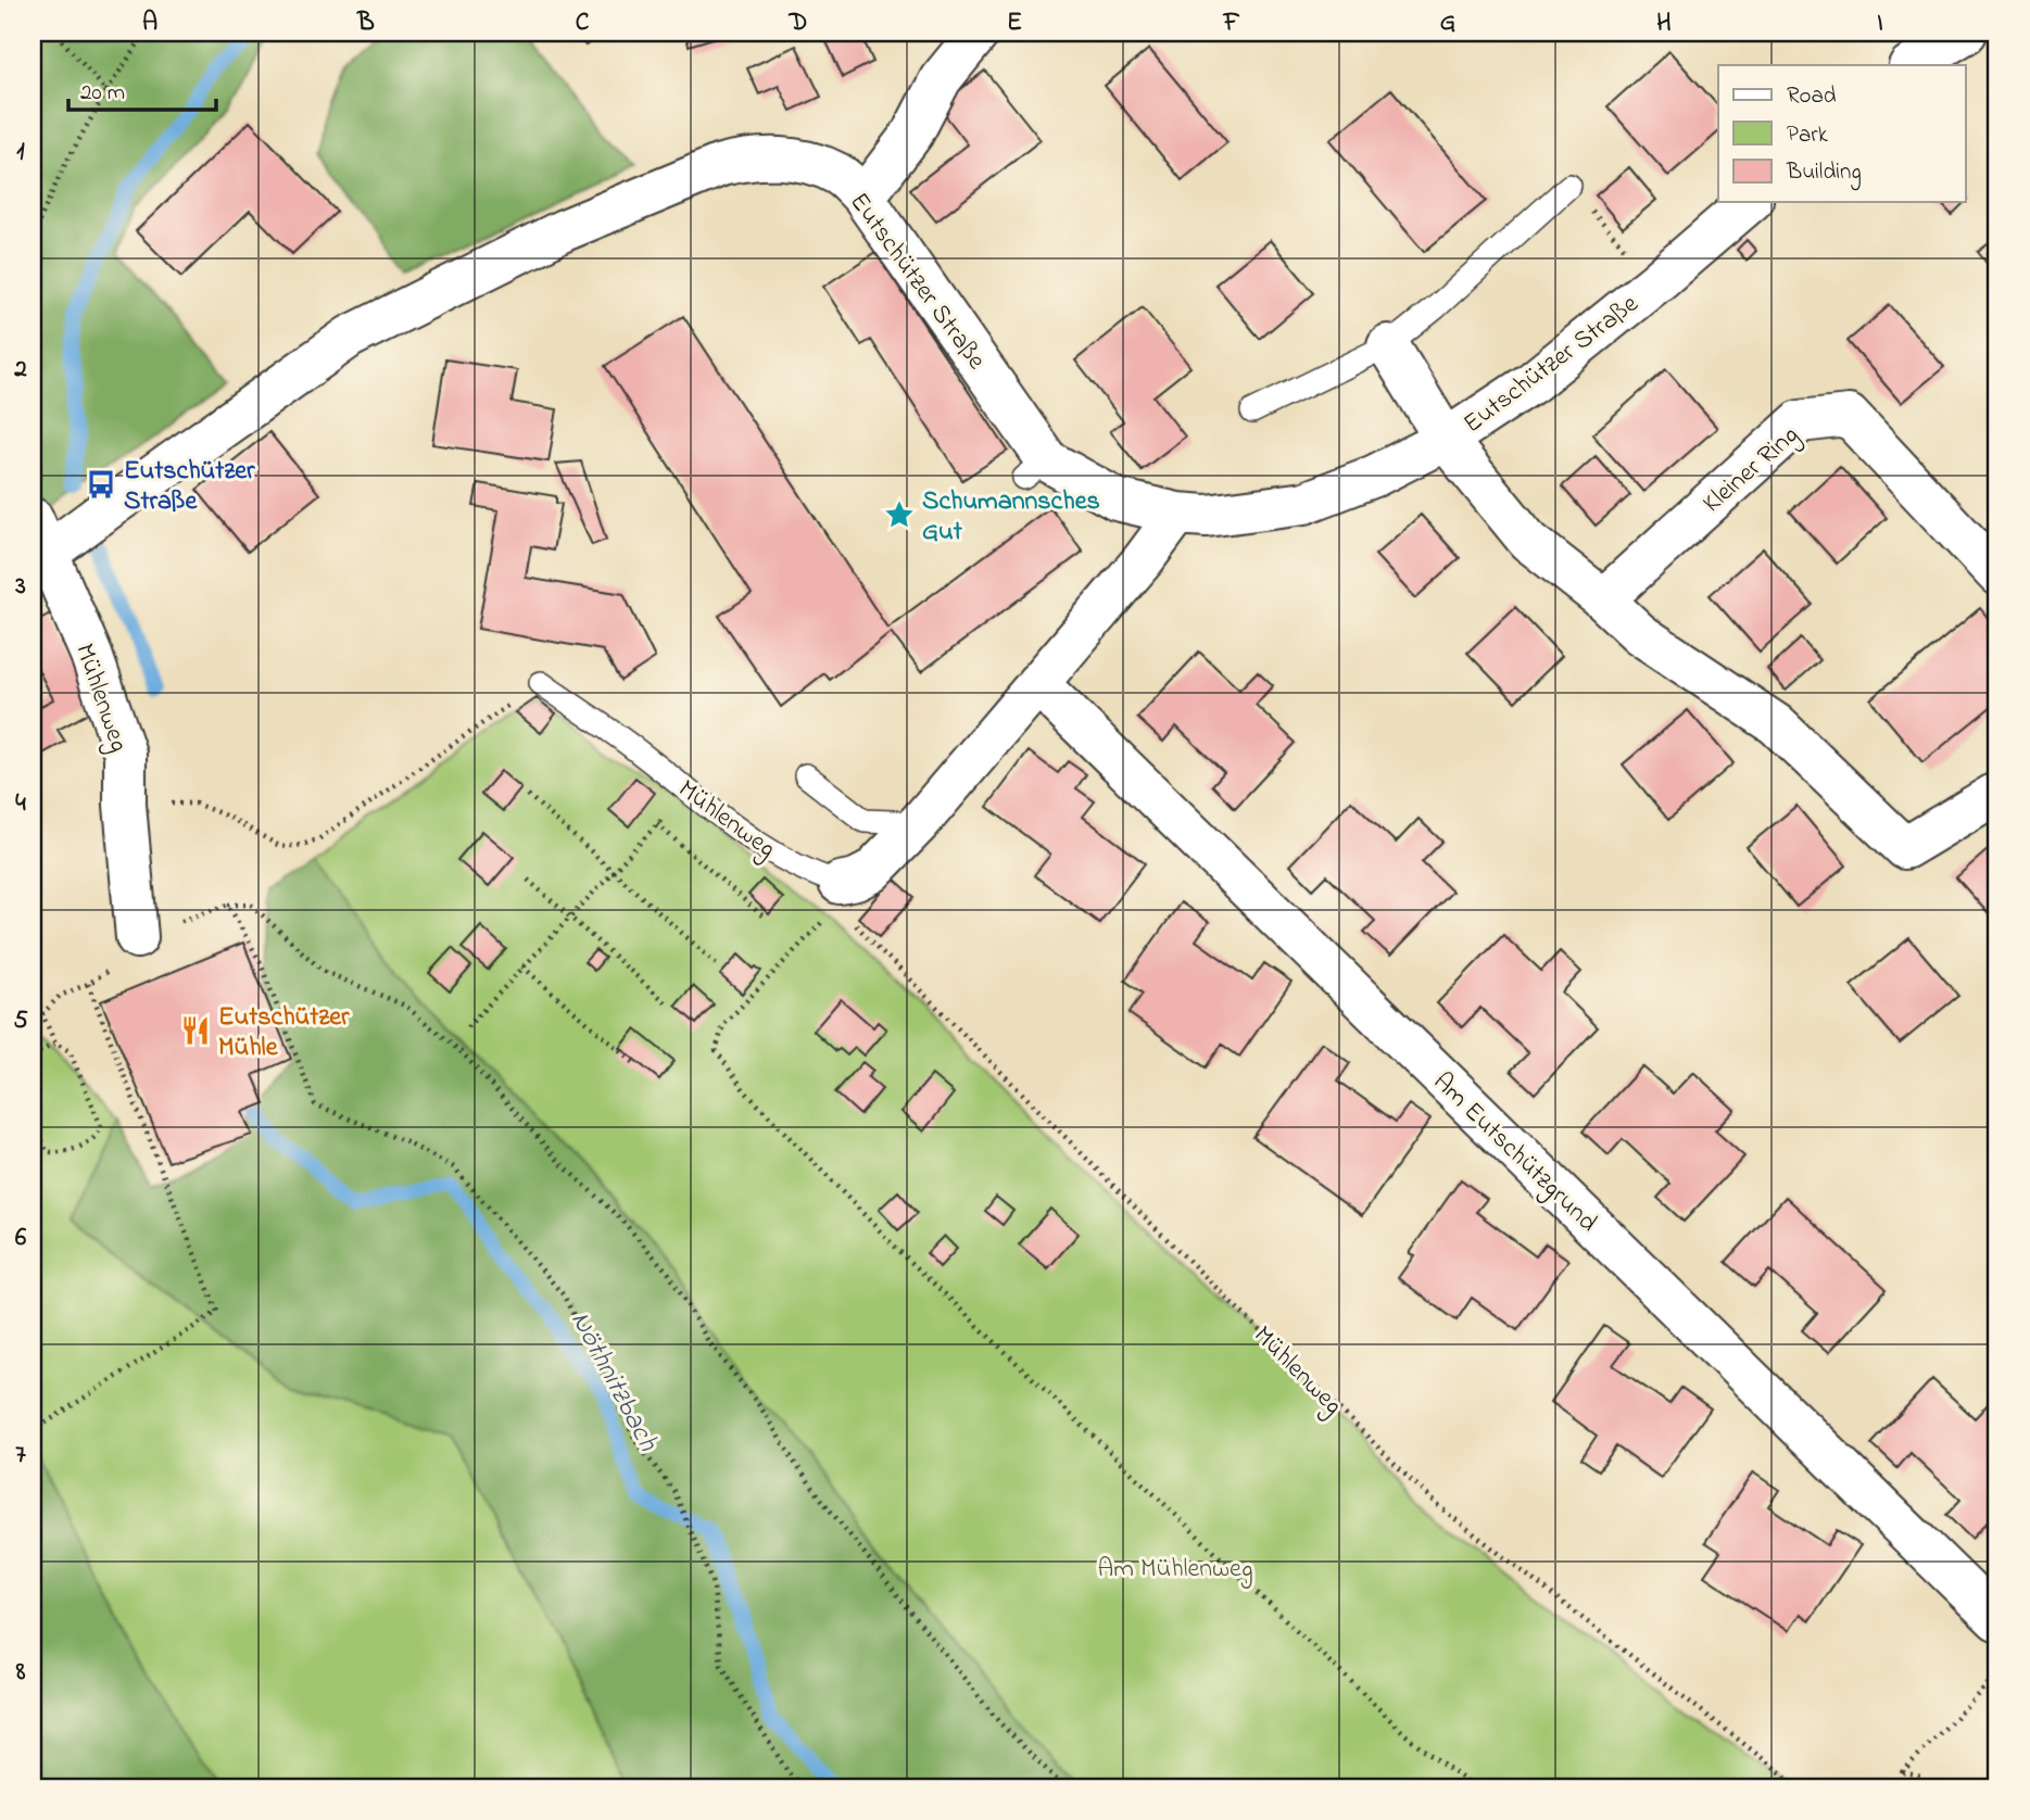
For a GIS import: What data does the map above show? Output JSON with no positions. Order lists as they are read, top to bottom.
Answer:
{
  "streets": {
    "street": [
      "Eutschützer Straße",
      "Kleiner Ring",
      "Mühlenweg",
      "Am Eutschützgrund"
    ]
  },
  "crossings": [
    ["Eutschützer Straße", "Mühlenweg"]
  ],
  "water": ["Nöthnitzbach"],
  "parks": ["Am Mühlenweg"],
  "places": {
    "bus stop": ["Eutschützer Straße"],
    "place": ["Schumannsches Gut"],
    "restaurant": ["Eutschützer Mühle"]
  },
  "legend": ["Road", "Park", "Building"],
  "scale_bar": "20 m",
  "grid": {
    "columns": [
      "A",
      "B",
      "C",
      "D",
      "E",
      "F",
      "G",
      "H",
      "I"
    ],
    "rows": [
      "1",
      "2",
      "3",
      "4",
      "5",
      "6",
      "7",
      "8"
    ]
  }
}
